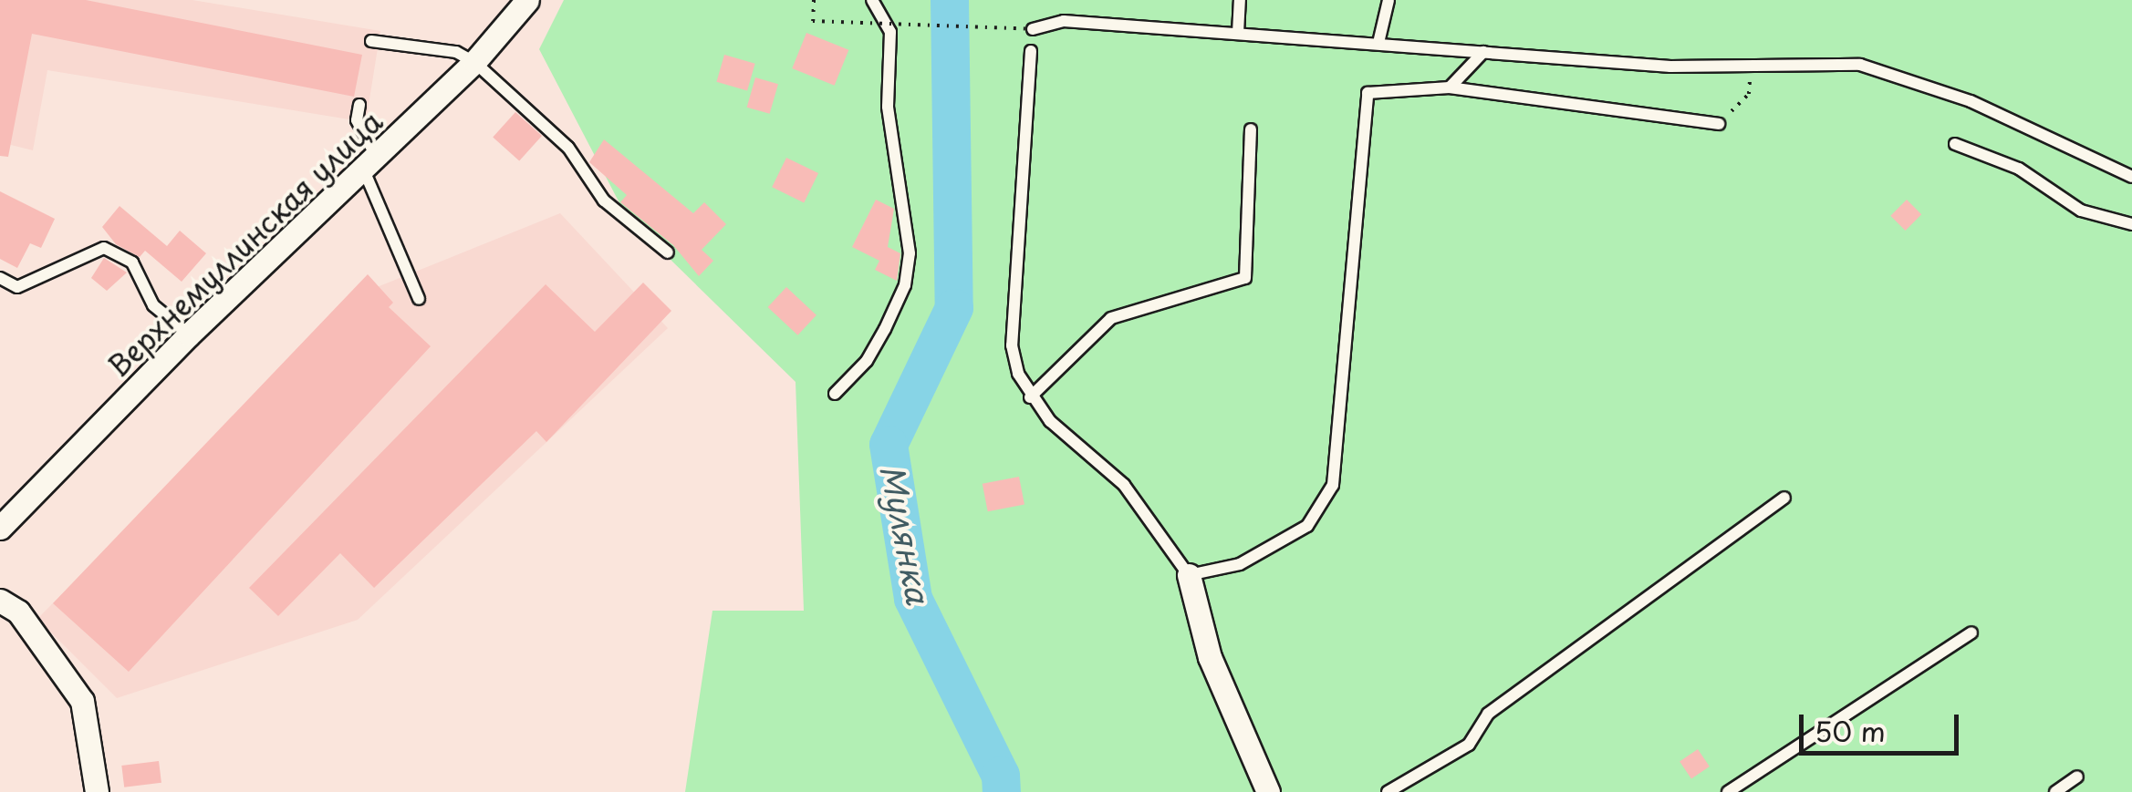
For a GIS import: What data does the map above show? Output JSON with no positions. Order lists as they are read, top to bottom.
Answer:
{
  "streets": {
    "street": ["Верхнемуллинская улица"]
  },
  "water": ["Мулянка"],
  "scale_bar": "50 m"
}
